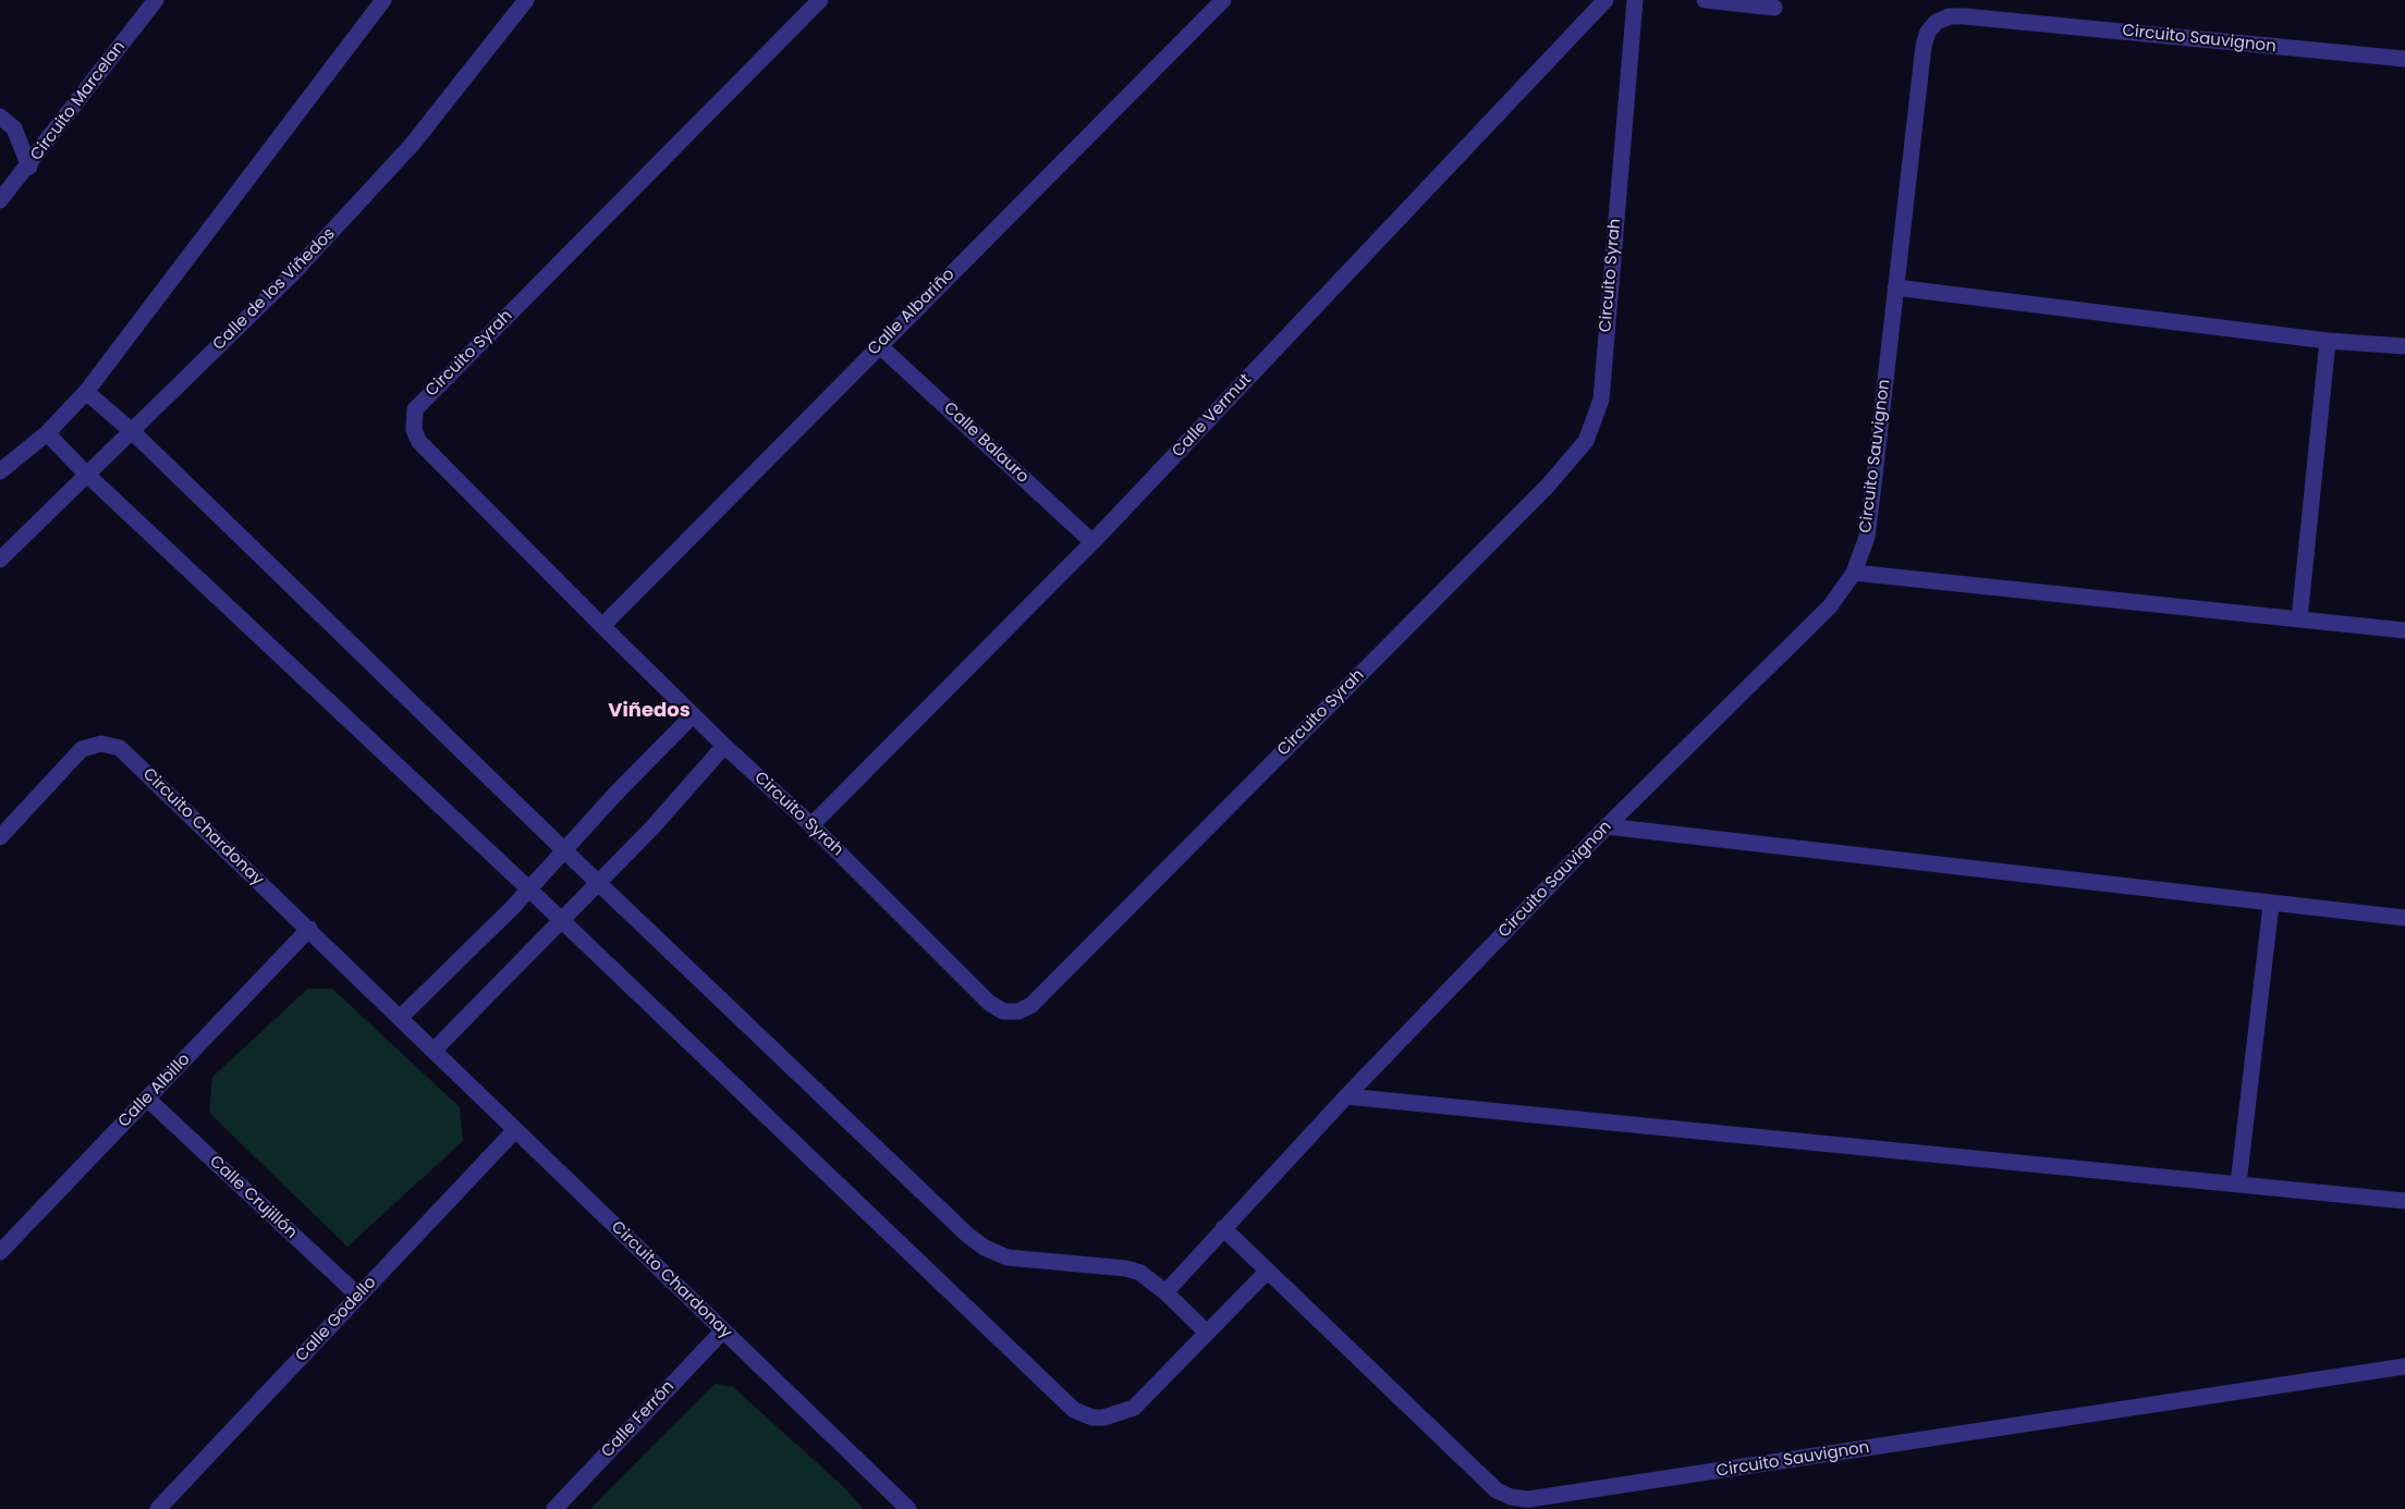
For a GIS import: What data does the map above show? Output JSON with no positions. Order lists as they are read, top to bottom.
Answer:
{
  "streets": {
    "street": [
      "Circuito Sauvignon",
      "Circuito Marcelan",
      "Circuito Syrah",
      "Calle de los Viñedos",
      "Calle Albariño",
      "Calle Vermut",
      "Calle Balauro",
      "Circuito Chardonay",
      "Calle Albillo",
      "Calle Crujillón",
      "Calle Godello",
      "Calle Ferrón"
    ]
  },
  "crossings": [
    ["Circuito Syrah", "Calle Albariño"],
    ["Circuito Syrah", "Calle Vermut"],
    ["Calle Albariño", "Calle Balauro"],
    ["Calle Vermut", "Calle Balauro"],
    ["Circuito Chardonay", "Calle Albillo"],
    ["Circuito Chardonay", "Calle Godello"],
    ["Circuito Chardonay", "Calle Ferrón"],
    ["Calle Albillo", "Calle Crujillón"],
    ["Calle Crujillón", "Calle Godello"]
  ],
  "districts": ["Viñedos"]
}
